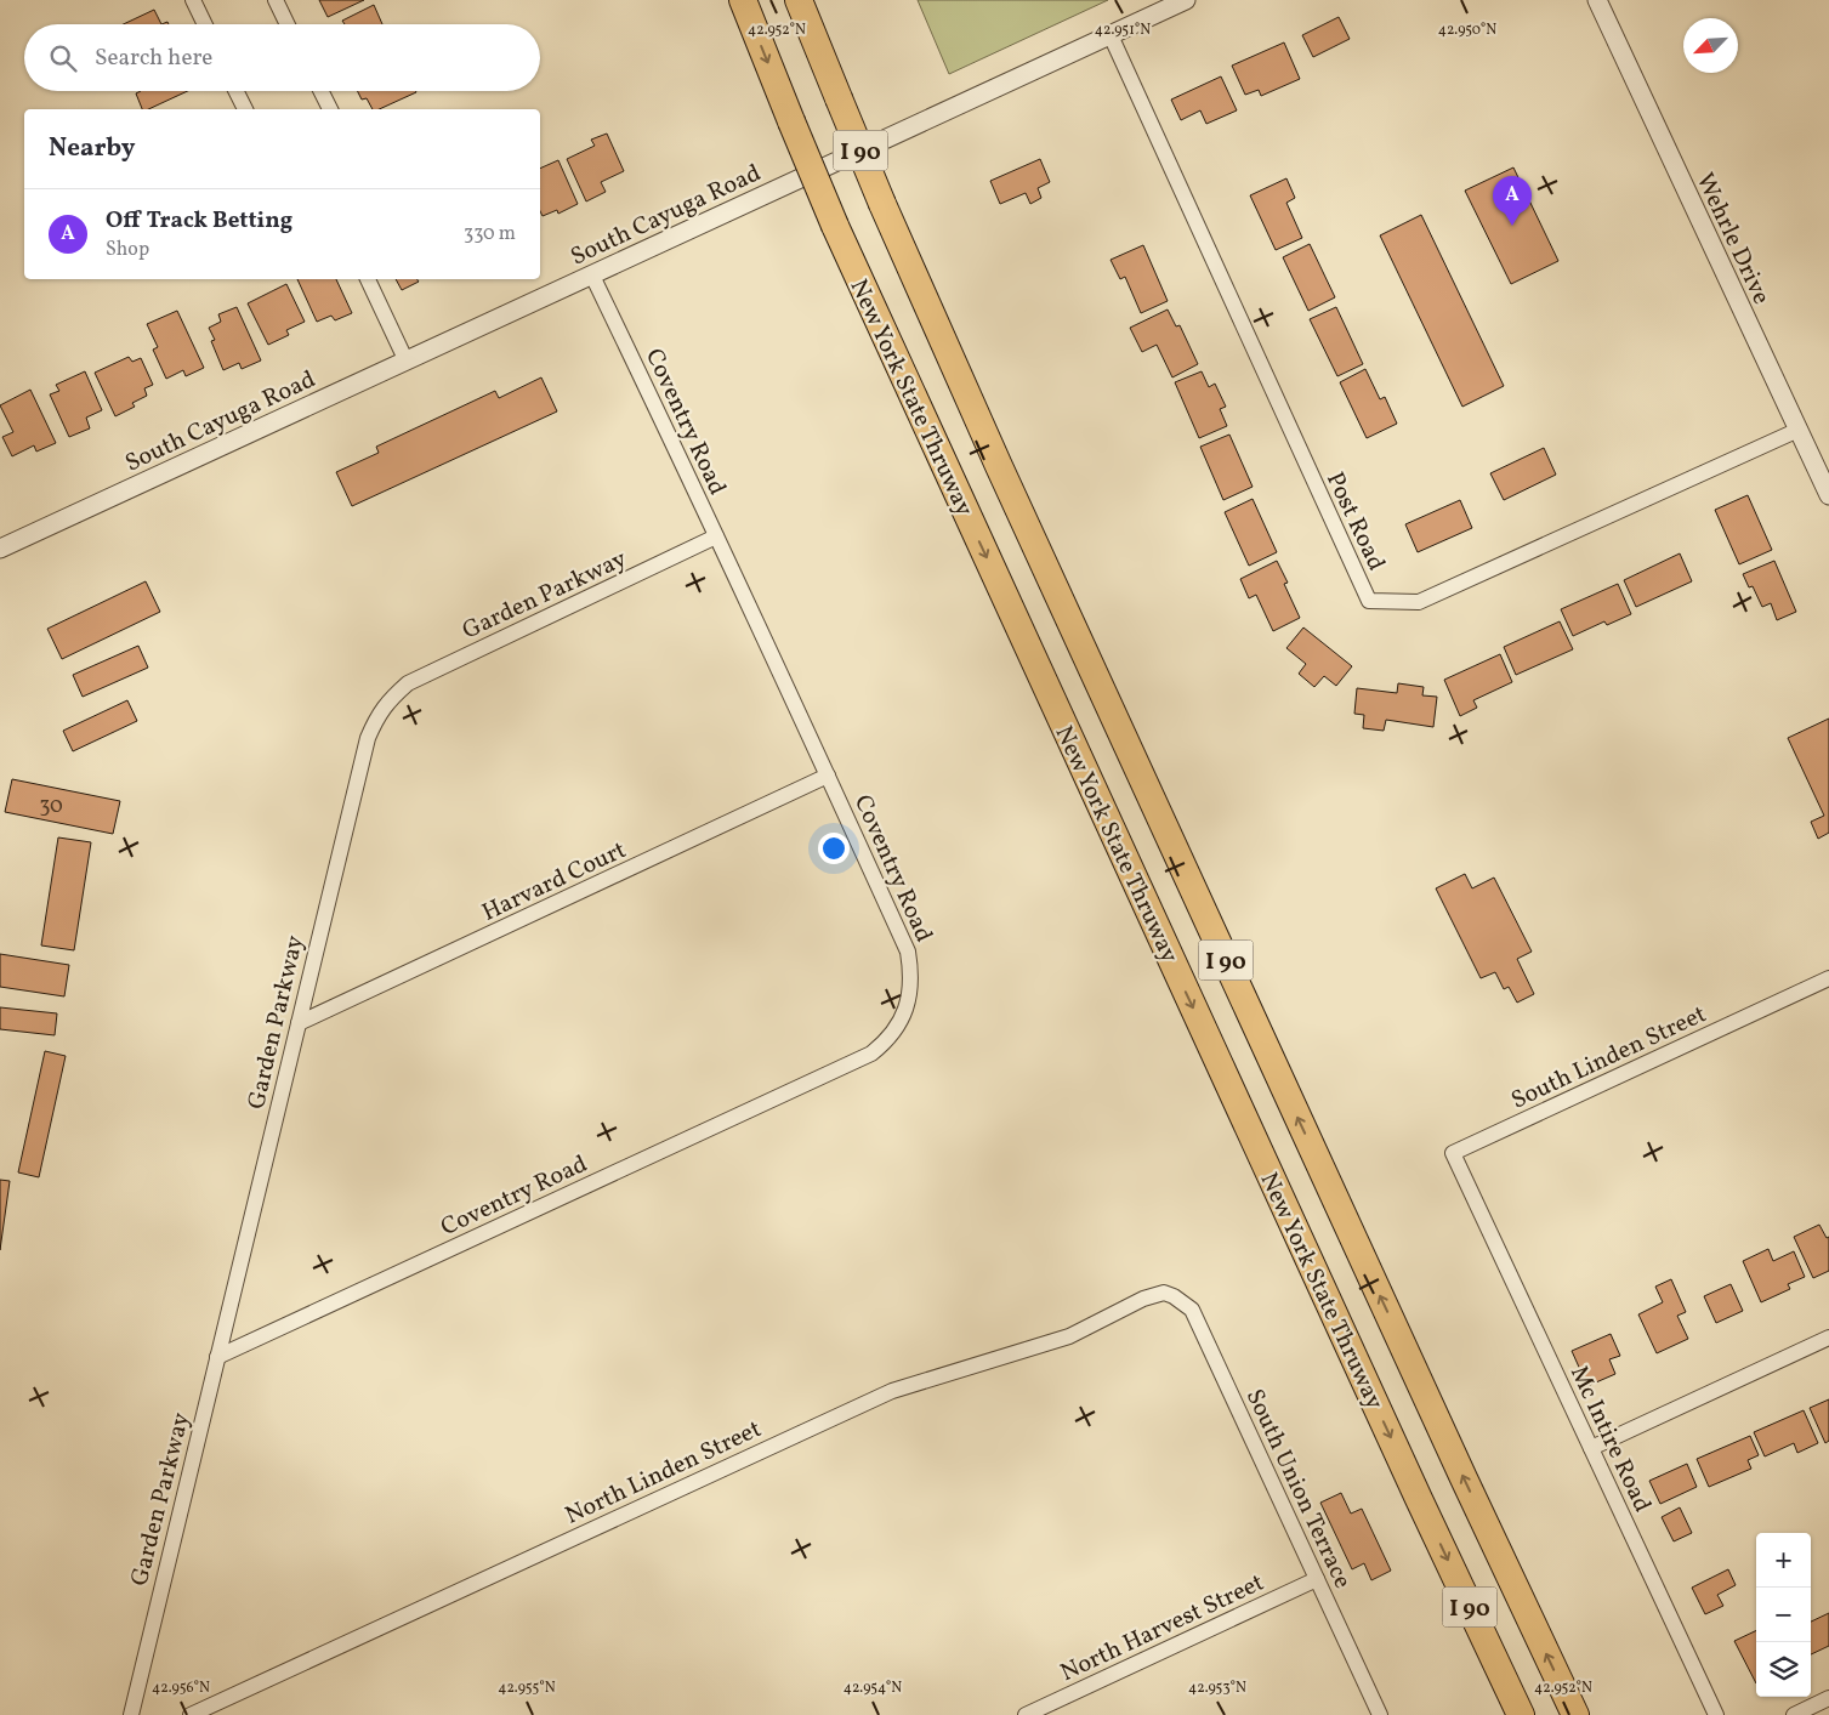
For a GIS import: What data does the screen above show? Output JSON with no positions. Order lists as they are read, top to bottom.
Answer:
{
  "streets": {
    "highway": ["I 90", "New York State Thruway"],
    "street": [
      "South Cayuga Road",
      "Wehrle Drive",
      "Coventry Road",
      "Post Road",
      "Garden Parkway",
      "Harvard Court",
      "South Linden Street",
      "Mc Intire Road",
      "North Linden Street",
      "South Union Terrace",
      "North Harvest Street"
    ]
  },
  "crossings": [
    ["South Cayuga Road", "Coventry Road"],
    ["South Cayuga Road", "Post Road"],
    ["Wehrle Drive", "Post Road"],
    ["Coventry Road", "Garden Parkway"],
    ["Coventry Road", "Harvard Court"],
    ["Garden Parkway", "Harvard Court"],
    ["South Linden Street", "Mc Intire Road"],
    ["North Linden Street", "South Union Terrace"],
    ["South Union Terrace", "North Harvest Street"]
  ],
  "house_numbers": ["30"],
  "north": "bottom left",
  "page": {
    "search": "Search here",
    "heading": "Nearby",
    "pins": "A",
    "list": [
      {
        "mark": "A",
        "name": "Off Track Betting",
        "note": "Shop",
        "value": "330 m"
      }
    ],
    "map_buttons": ["+", "−"]
  },
  "coordinates": [
    "42.952°N",
    "42.950°N",
    "42.951°N",
    "42.956°N",
    "42.955°N",
    "42.954°N",
    "42.953°N"
  ]
}
